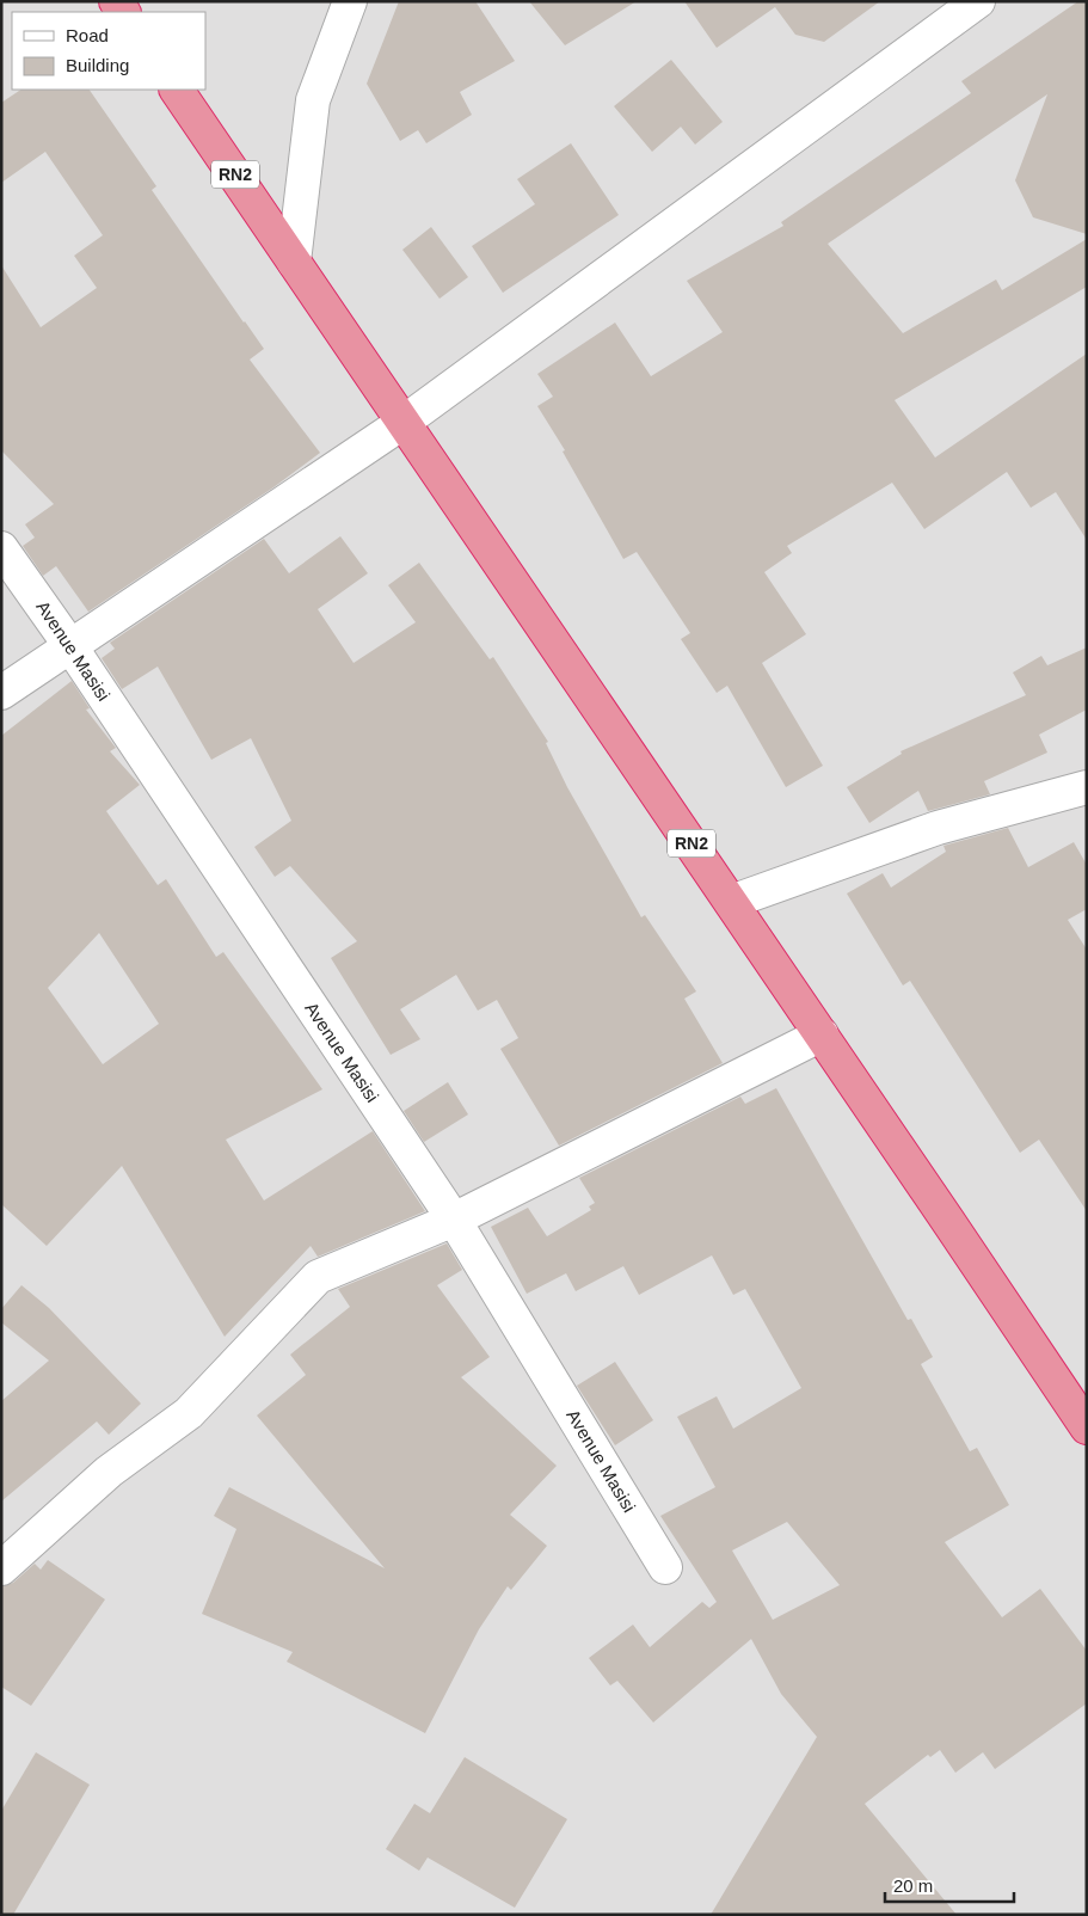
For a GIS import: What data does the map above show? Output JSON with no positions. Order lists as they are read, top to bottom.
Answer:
{
  "streets": {
    "highway": ["RN2"],
    "street": ["Avenue Masisi"]
  },
  "legend": ["Road", "Building"],
  "scale_bar": "20 m"
}
